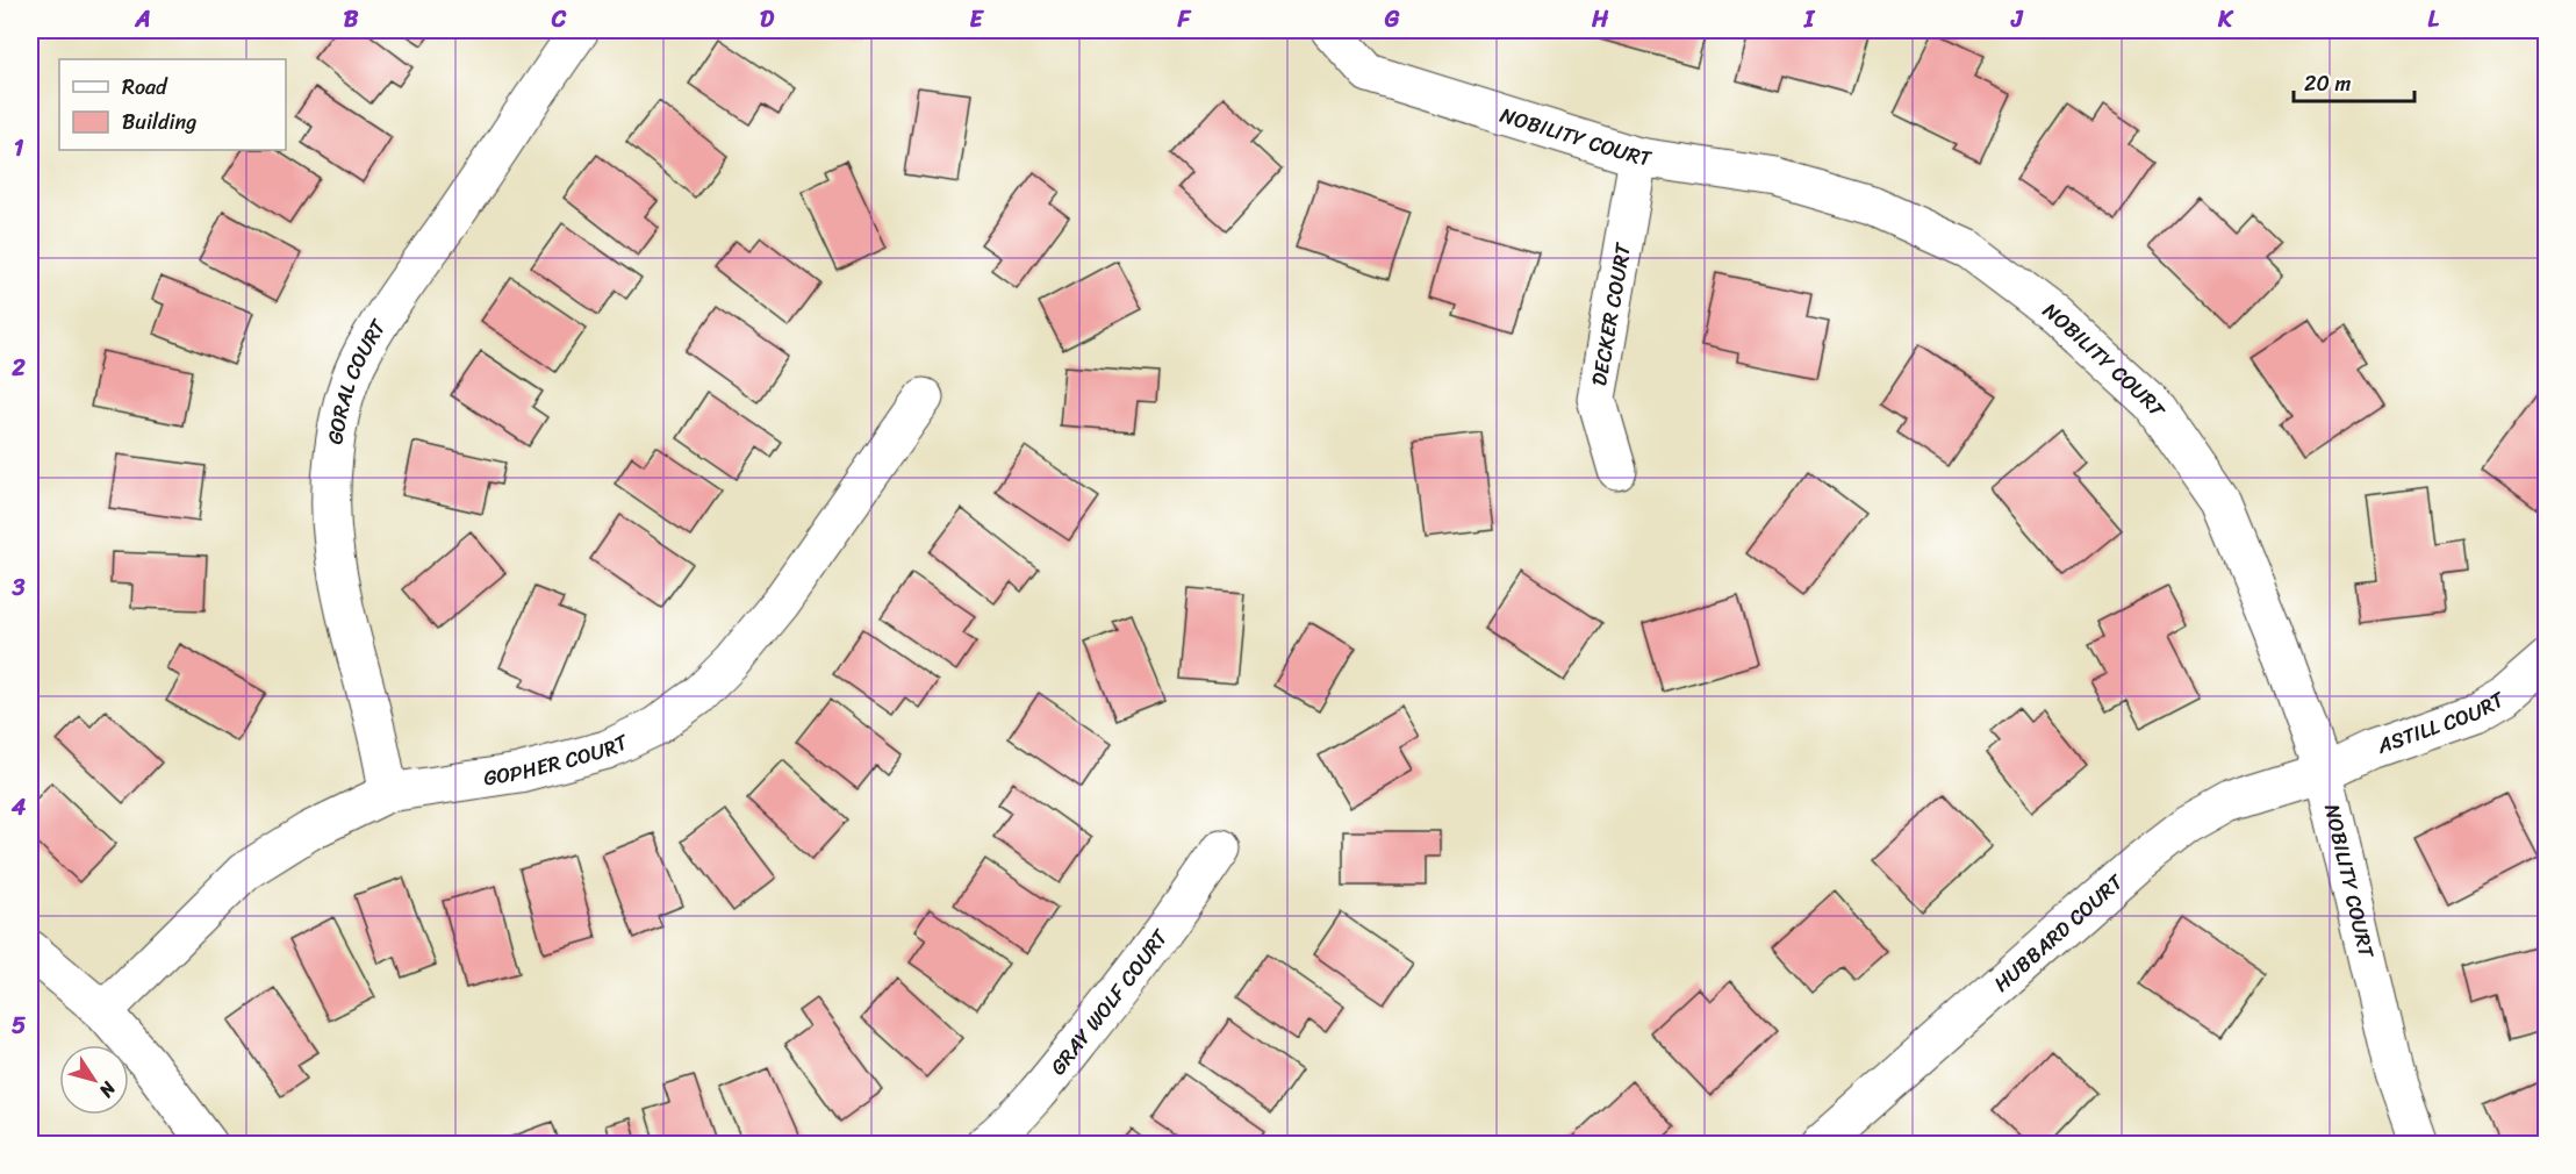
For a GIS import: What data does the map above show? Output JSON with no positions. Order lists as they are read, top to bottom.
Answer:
{
  "streets": {
    "street": [
      "NOBILITY COURT",
      "DECKER COURT",
      "GORAL COURT",
      "ASTILL COURT",
      "GOPHER COURT",
      "HUBBARD COURT",
      "GRAY WOLF COURT"
    ]
  },
  "crossings": [
    ["NOBILITY COURT", "DECKER COURT"],
    ["NOBILITY COURT", "ASTILL COURT"],
    ["NOBILITY COURT", "HUBBARD COURT"],
    ["GORAL COURT", "GOPHER COURT"],
    ["ASTILL COURT", "HUBBARD COURT"]
  ],
  "legend": ["Road", "Building"],
  "scale_bar": "20 m",
  "north": "bottom right",
  "grid": {
    "columns": [
      "A",
      "B",
      "C",
      "D",
      "E",
      "F",
      "G",
      "H",
      "I",
      "J",
      "K",
      "L"
    ],
    "rows": [
      "1",
      "2",
      "3",
      "4",
      "5"
    ]
  }
}
